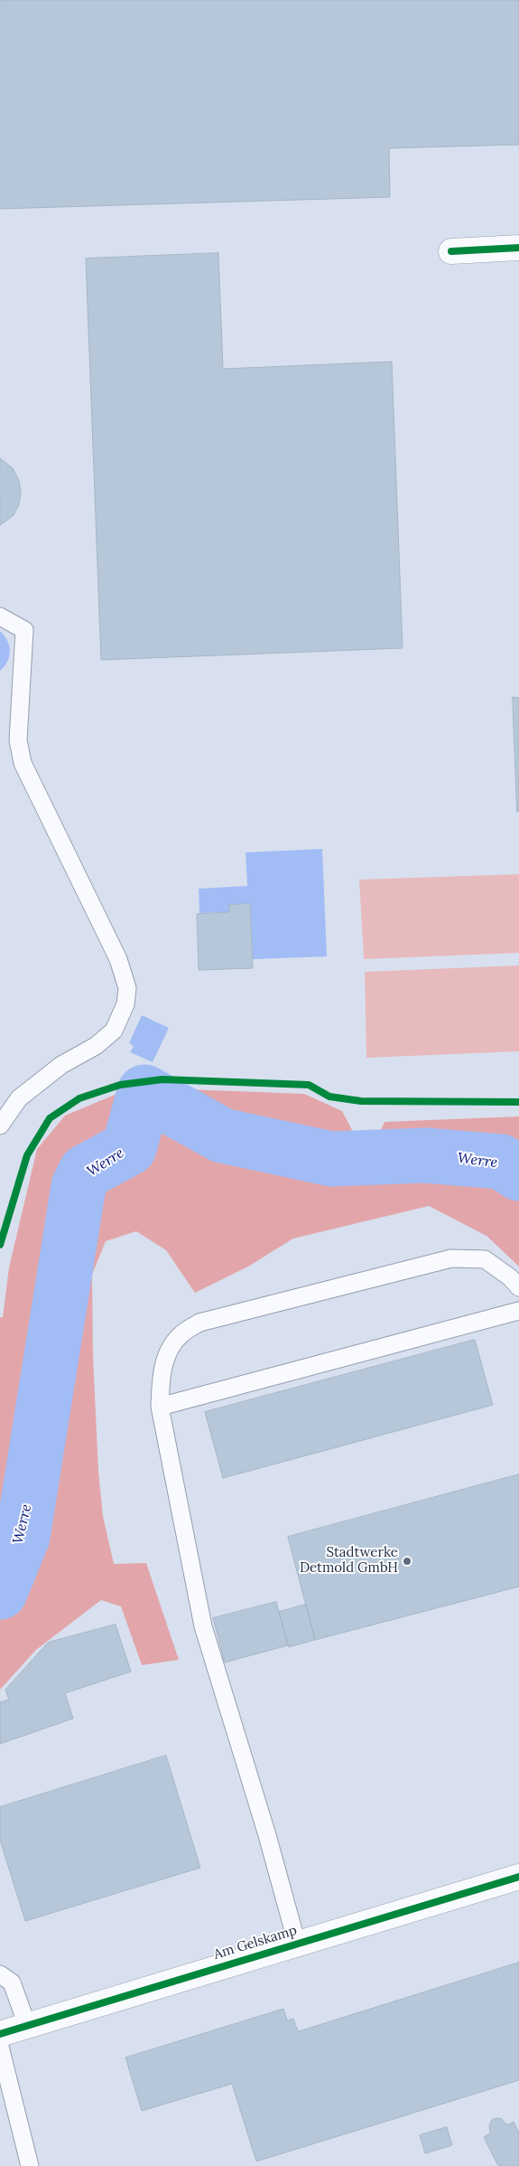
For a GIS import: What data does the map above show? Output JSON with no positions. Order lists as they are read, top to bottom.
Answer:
{
  "streets": {
    "street": ["Am Gelskamp"]
  },
  "water": ["Werre"],
  "places": ["Stadtwerke Detmold GmbH"]
}
